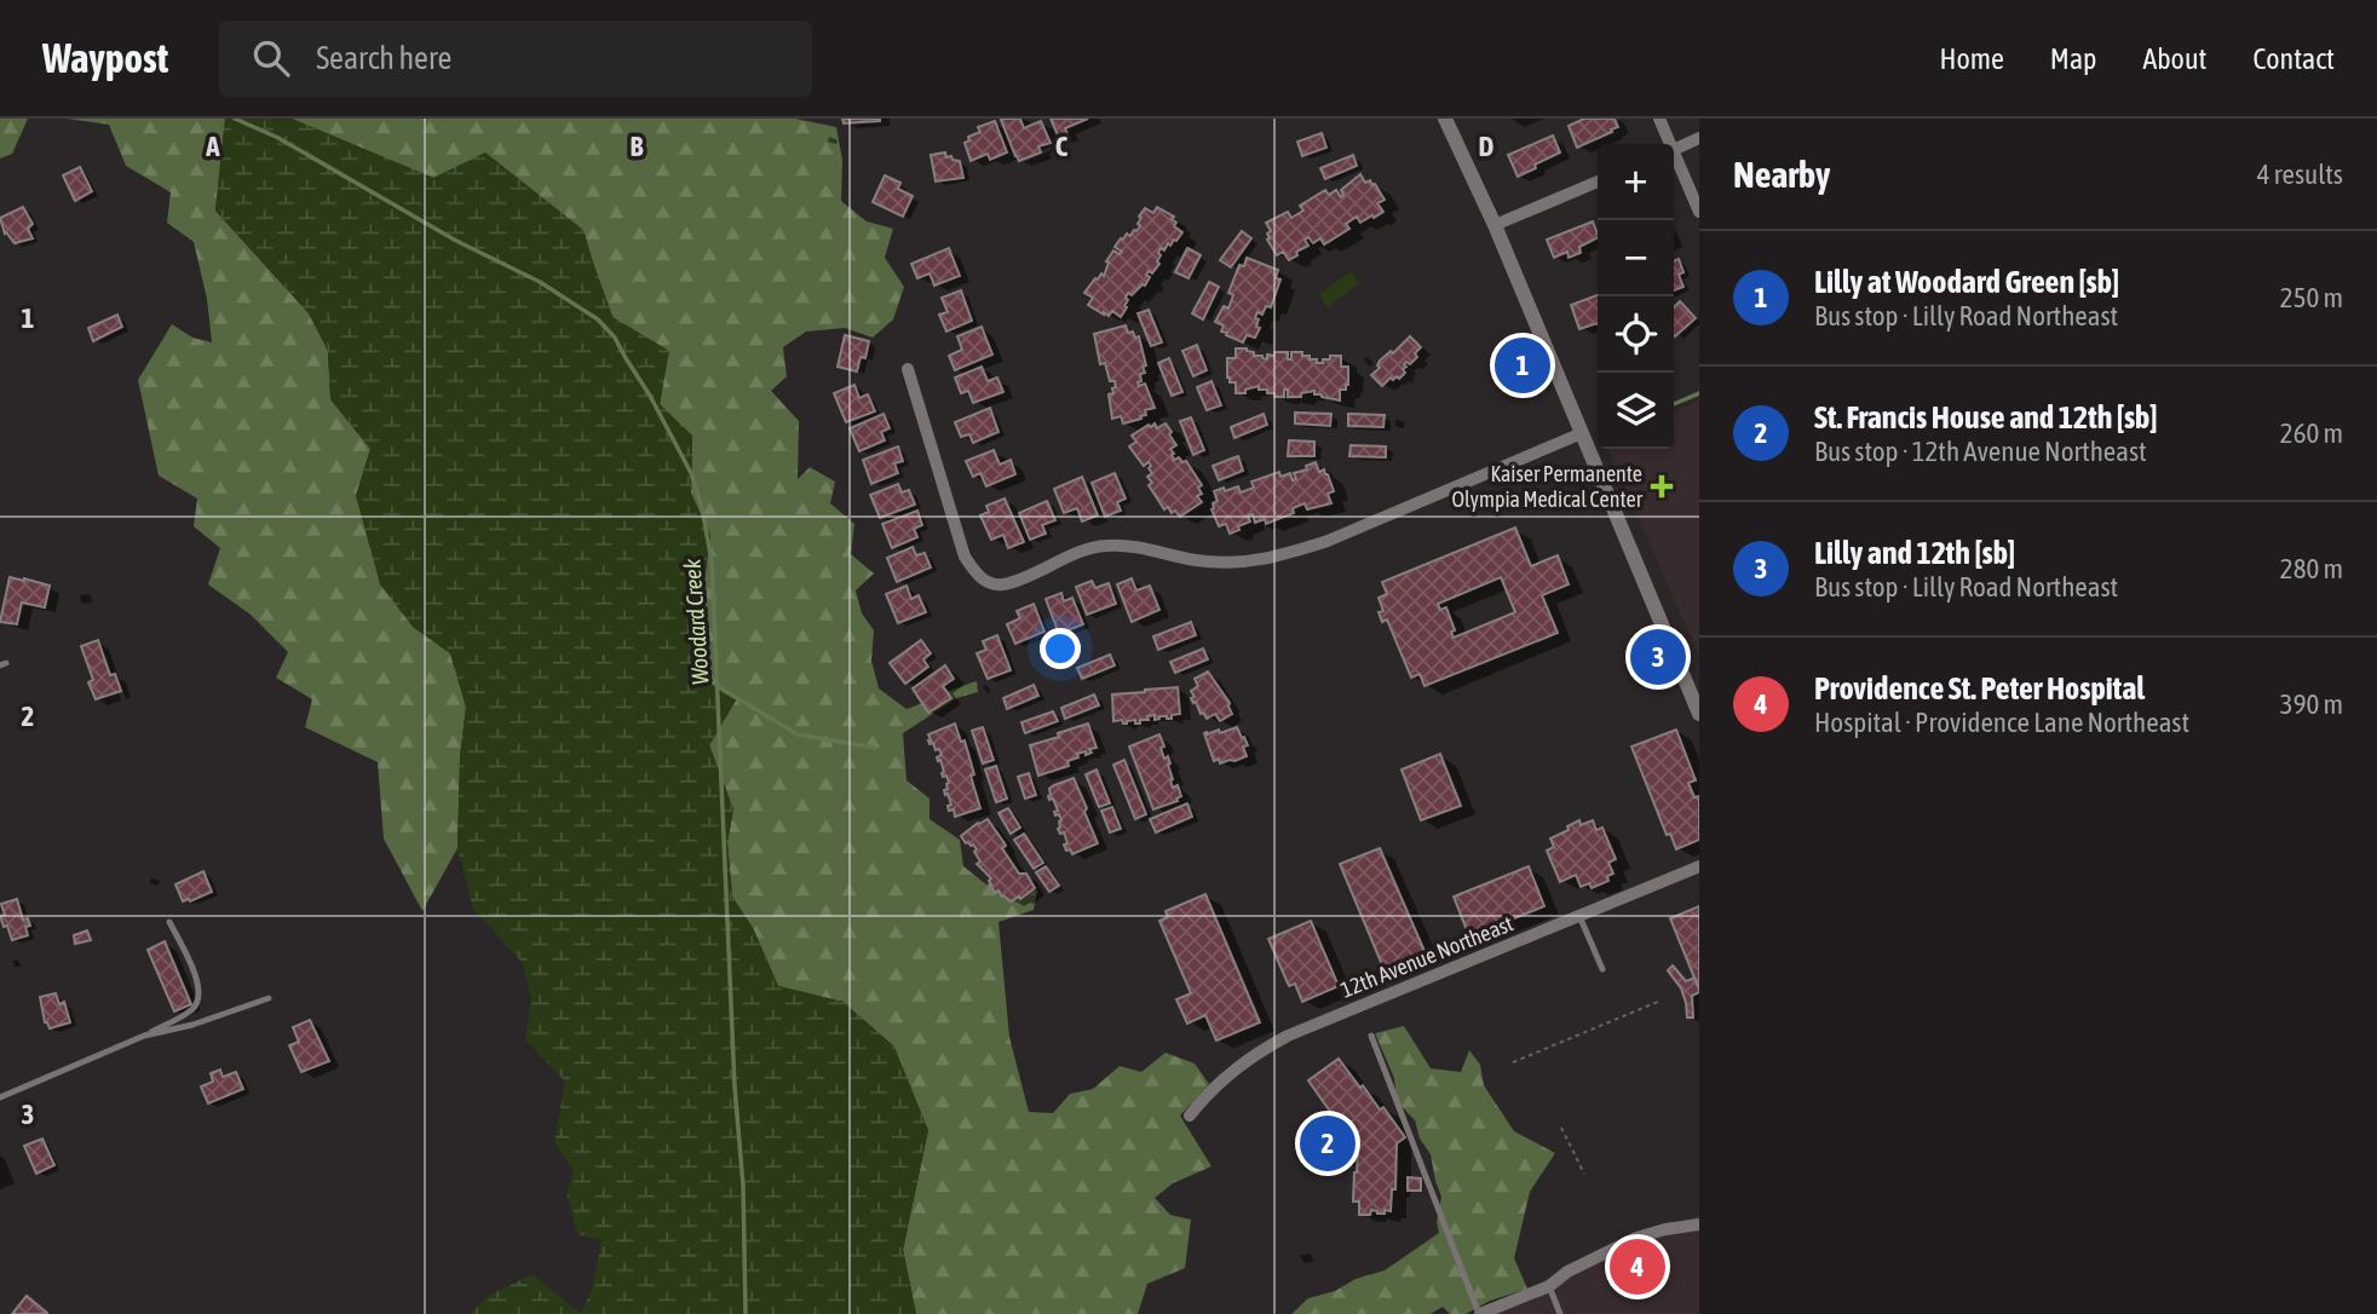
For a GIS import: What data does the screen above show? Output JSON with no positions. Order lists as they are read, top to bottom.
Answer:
{
  "streets": {
    "street": ["12th Avenue Northeast"]
  },
  "water": ["Woodard Creek"],
  "places": {
    "health": ["Kaiser Permanente Olympia Medical Center"]
  },
  "page": {
    "header": "Waypost",
    "search": "Search here",
    "nav": [
      "Home",
      "Map",
      "About",
      "Contact"
    ],
    "heading": ["Nearby", "4 results"],
    "map_buttons": ["+", "−"],
    "list": [
      {
        "mark": "1",
        "name": "Lilly at Woodard Green [sb]",
        "note": "Bus stop · Lilly Road Northeast",
        "value": "250 m"
      },
      {
        "mark": "2",
        "name": "St. Francis House and 12th [sb]",
        "note": "Bus stop · 12th Avenue Northeast",
        "value": "260 m"
      },
      {
        "mark": "3",
        "name": "Lilly and 12th [sb]",
        "note": "Bus stop · Lilly Road Northeast",
        "value": "280 m"
      },
      {
        "mark": "4",
        "name": "Providence St. Peter Hospital",
        "note": "Hospital · Providence Lane Northeast",
        "value": "390 m"
      }
    ],
    "pins": [
      "1",
      "3",
      "2",
      "4"
    ]
  },
  "grid": {
    "columns": [
      "A",
      "B",
      "C",
      "D"
    ],
    "rows": ["1", "2", "3"]
  }
}
